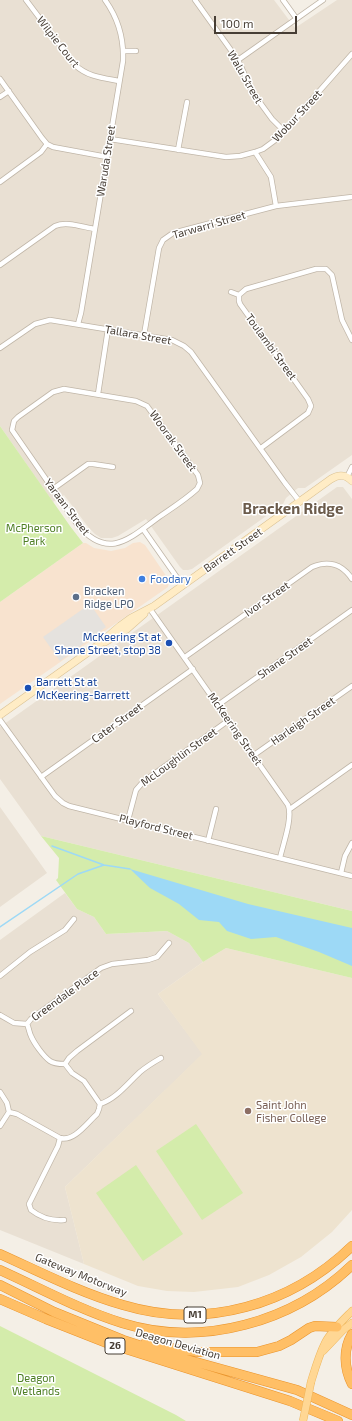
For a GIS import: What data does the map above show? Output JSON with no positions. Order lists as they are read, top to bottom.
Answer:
{
  "streets": {
    "highway": [
      "Gateway Motorway",
      "M1",
      "Deagon Deviation",
      "26"
    ],
    "street": [
      "Wilpie Court",
      "Walu Street",
      "Wobur Street",
      "Waruda Street",
      "Tarwarri Street",
      "Tallara Street",
      "Toulambi Street",
      "Woorak Street",
      "Yaraan Street",
      "Barrett Street",
      "Ivor Street",
      "Shane Street",
      "Harleigh Street",
      "Cater Street",
      "McKeering Street",
      "McLoughlin Street",
      "Playford Street",
      "Greendale Place"
    ]
  },
  "crossings": [
    ["Wilpie Court", "Waruda Street"],
    ["Walu Street", "Wobur Street"],
    ["Wobur Street", "Waruda Street"],
    ["Waruda Street", "Tallara Street"],
    ["Tarwarri Street", "Tallara Street"],
    ["Tallara Street", "Barrett Street"],
    ["Woorak Street", "Yaraan Street"],
    ["Barrett Street", "McKeering Street"],
    ["Ivor Street", "McKeering Street"],
    ["Shane Street", "McKeering Street"],
    ["Harleigh Street", "McKeering Street"],
    ["Cater Street", "McKeering Street"],
    ["Cater Street", "Playford Street"],
    ["McKeering Street", "McLoughlin Street"],
    ["McLoughlin Street", "Playford Street"]
  ],
  "districts": ["Bracken Ridge"],
  "parks": ["McPherson Park", "Deagon Wetlands"],
  "places": [
    "Foodary",
    "Bracken Ridge LPO",
    "McKeering St at Shane Street, stop 38",
    "Barrett St at McKeering-Barrett",
    "Saint John Fisher College"
  ],
  "scale_bar": "100 m"
}
